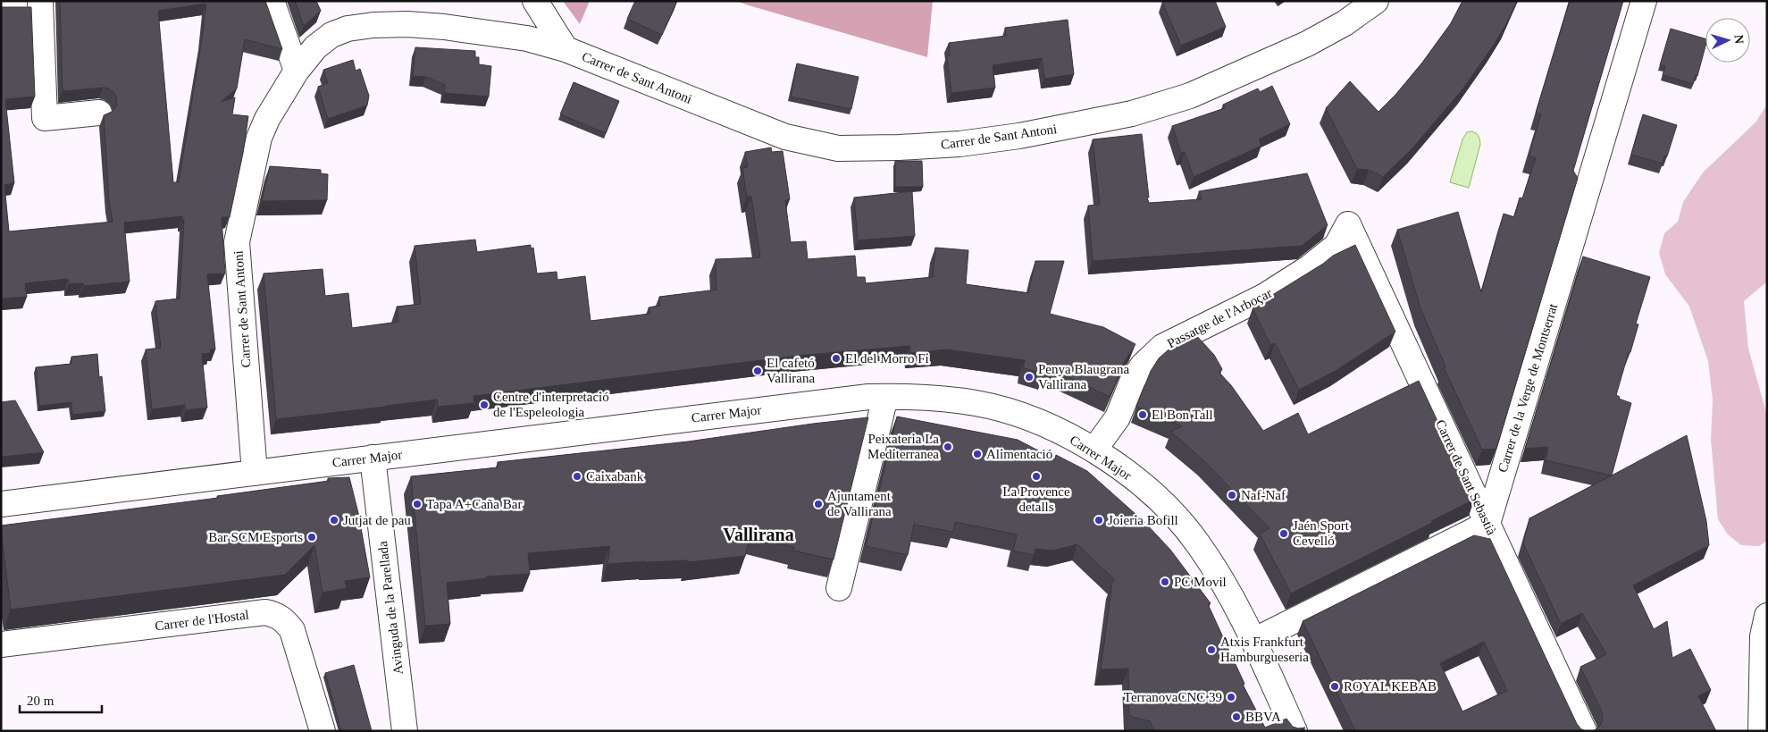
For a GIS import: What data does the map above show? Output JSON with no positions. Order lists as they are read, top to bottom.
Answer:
{
  "streets": {
    "street": [
      "Carrer de Sant Antoni",
      "Passatge de l'Arboçar",
      "Carrer de la Verge de Montserrat",
      "Carrer Major",
      "Carrer de Sant Sebastià",
      "Avinguda de la Parellada",
      "Carrer de l'Hostal"
    ]
  },
  "crossings": [
    ["Carrer de Sant Antoni", "Carrer Major"],
    ["Passatge de l'Arboçar", "Carrer Major"],
    ["Passatge de l'Arboçar", "Carrer de Sant Sebastià"],
    ["Carrer de la Verge de Montserrat", "Carrer de Sant Sebastià"],
    ["Carrer Major", "Avinguda de la Parellada"]
  ],
  "districts": ["Vallirana"],
  "places": [
    "El del Morro Fi",
    "El cafetó Vallirana",
    "Penya Blaugrana Vallirana",
    "Centre d'interpretació de l'Espeleologia",
    "El Bon Tall",
    "Peixateria La Mediterranea",
    "Alimentació",
    "Caixabank",
    "La Provence detalls",
    "Naf-Naf",
    "Tapa A+Caña Bar",
    "Ajuntament de Vallirana",
    "Jutjat de pau",
    "Joieria Bofill",
    "Jaén Sport Cevelló",
    "Bar SCM Esports",
    "PC Movil",
    "Atxis Frankfurt Hamburgueseria",
    "ROYAL KEBAB",
    "TerranovaCNC 39",
    "BBVA"
  ],
  "scale_bar": "20 m",
  "north": "right"
}
